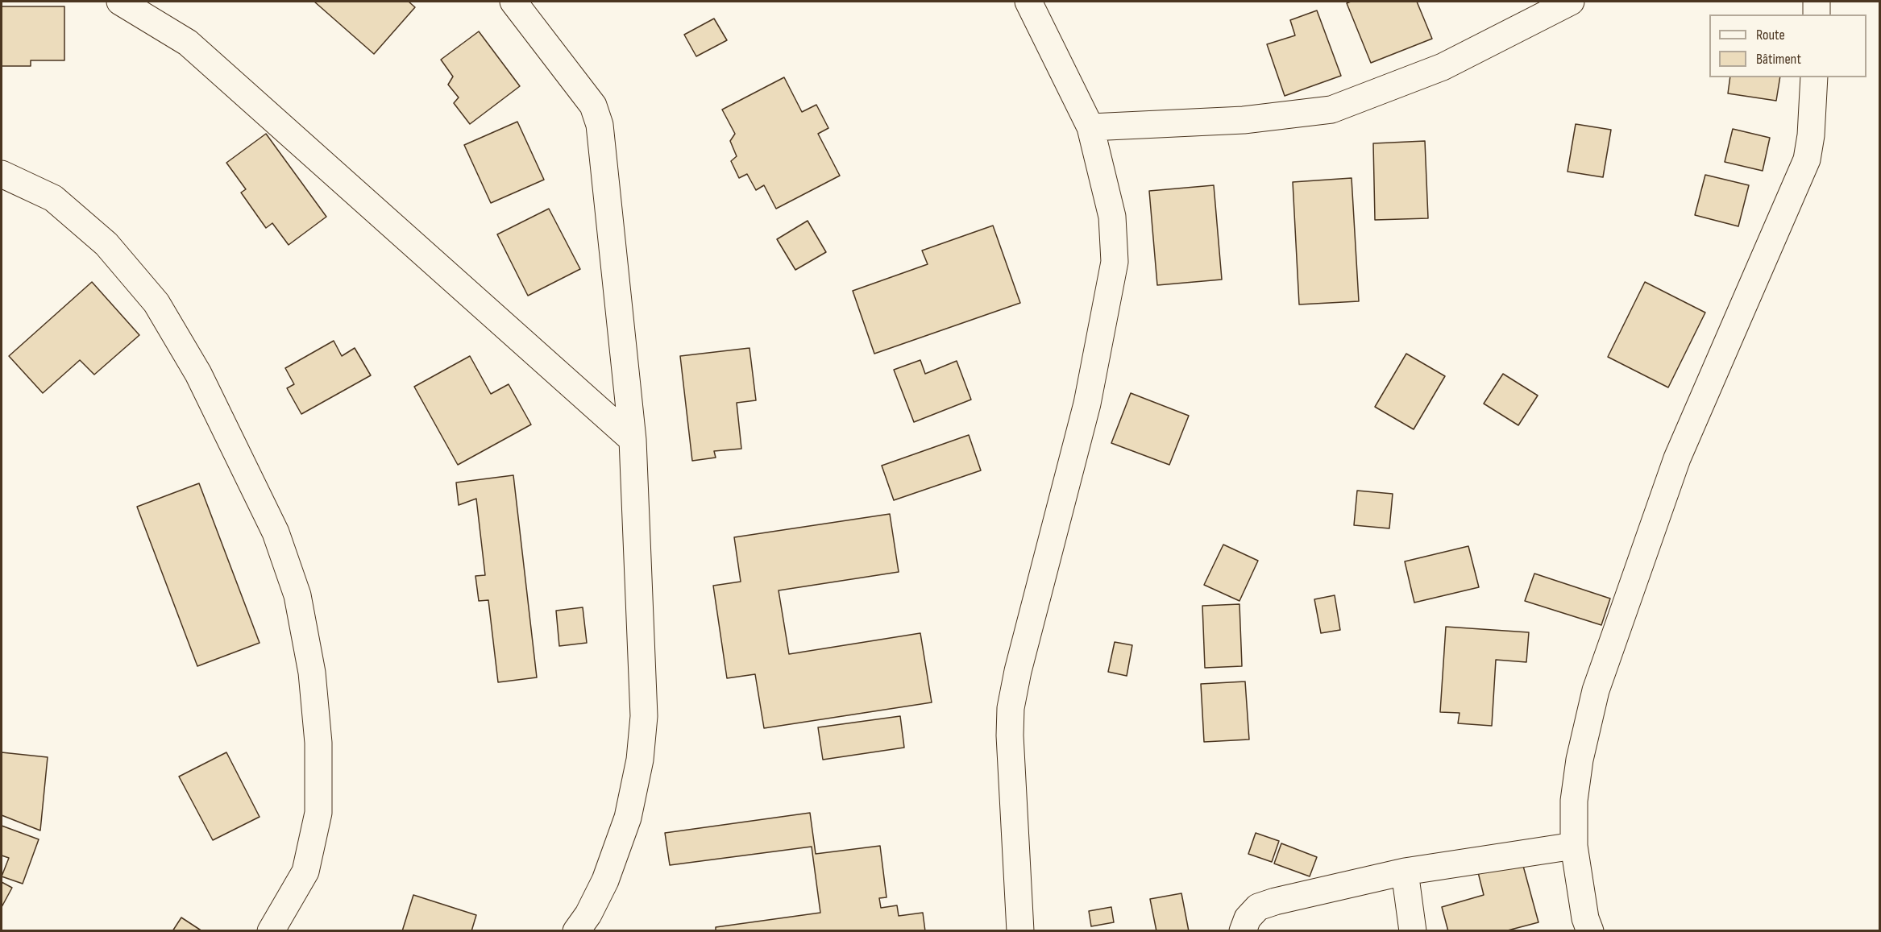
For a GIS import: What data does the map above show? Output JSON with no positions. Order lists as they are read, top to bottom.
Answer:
{
  "legend": ["Route", "Bâtiment"]
}
